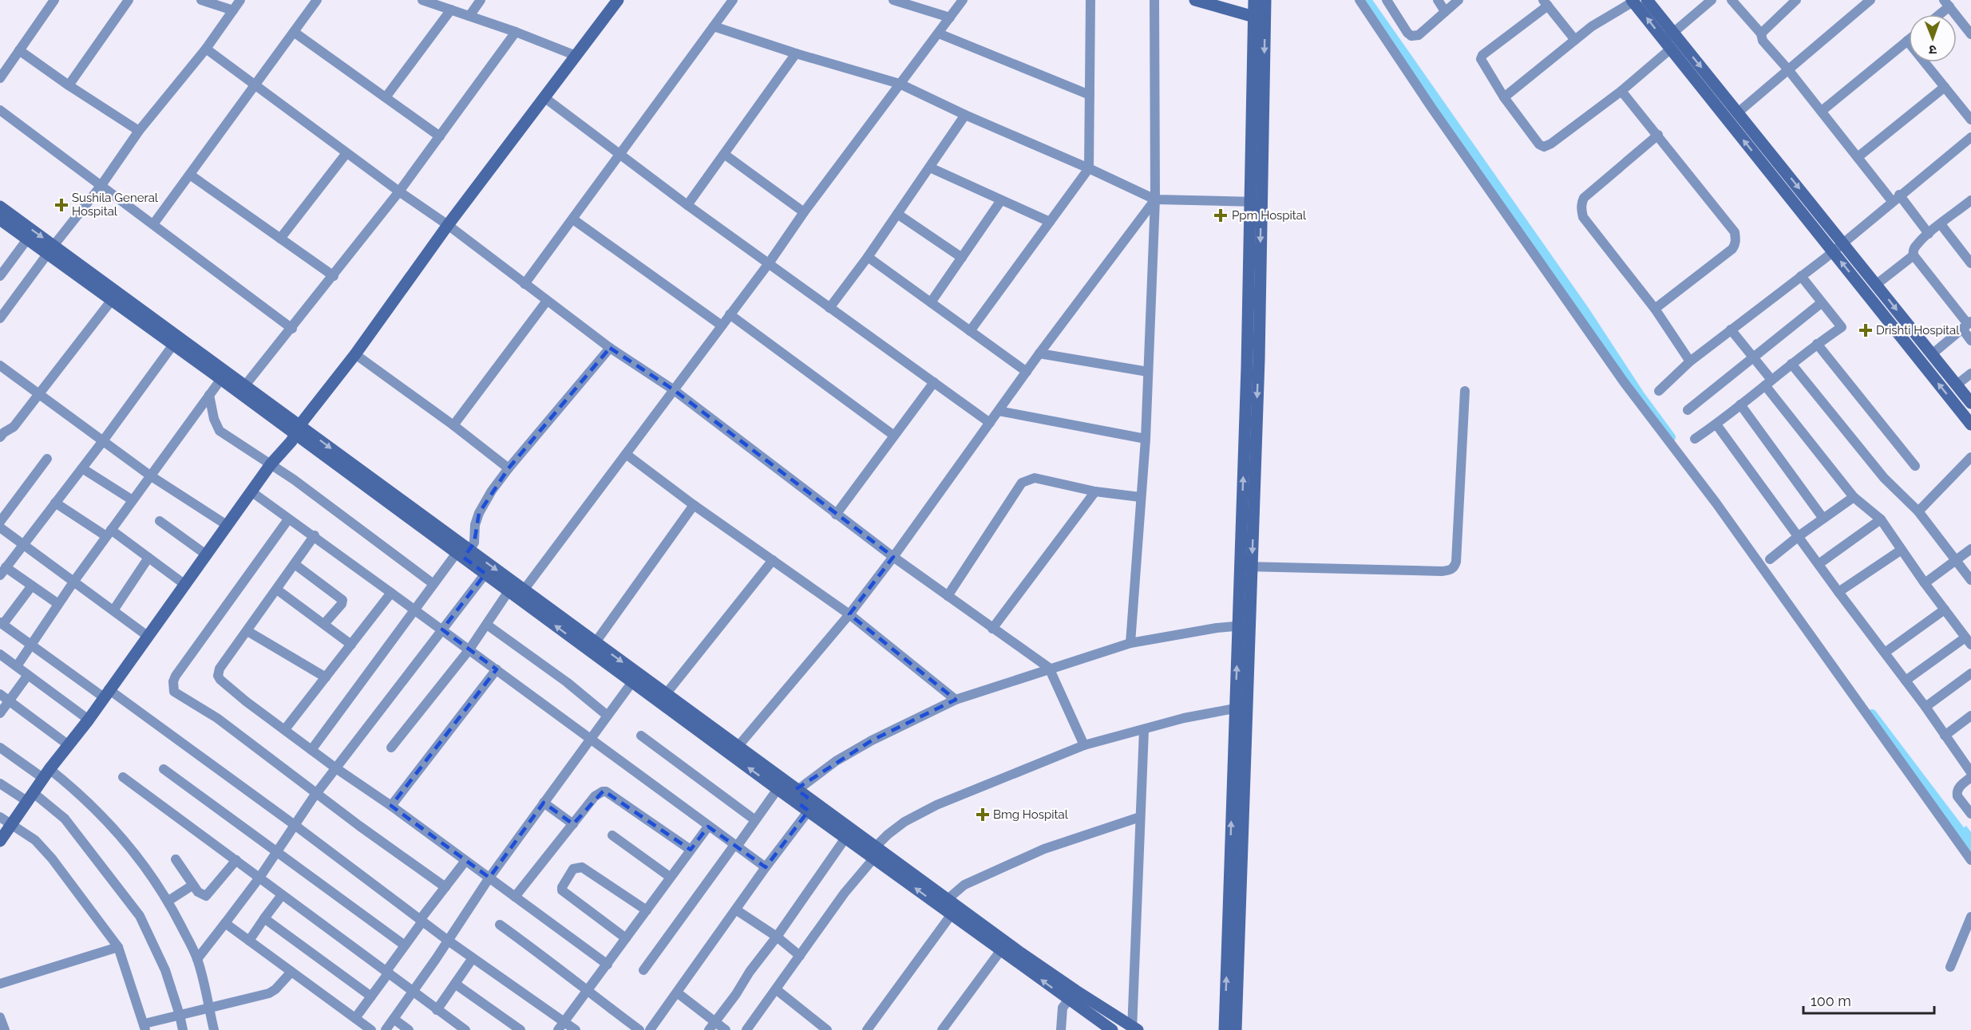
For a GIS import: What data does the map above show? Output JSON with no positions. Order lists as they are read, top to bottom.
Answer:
{
  "places": {
    "health": [
      "Sushila General Hospital",
      "Ppm Hospital",
      "Drishti Hospital",
      "Bmg Hospital"
    ]
  },
  "scale_bar": "100 m",
  "north": "bottom"
}
